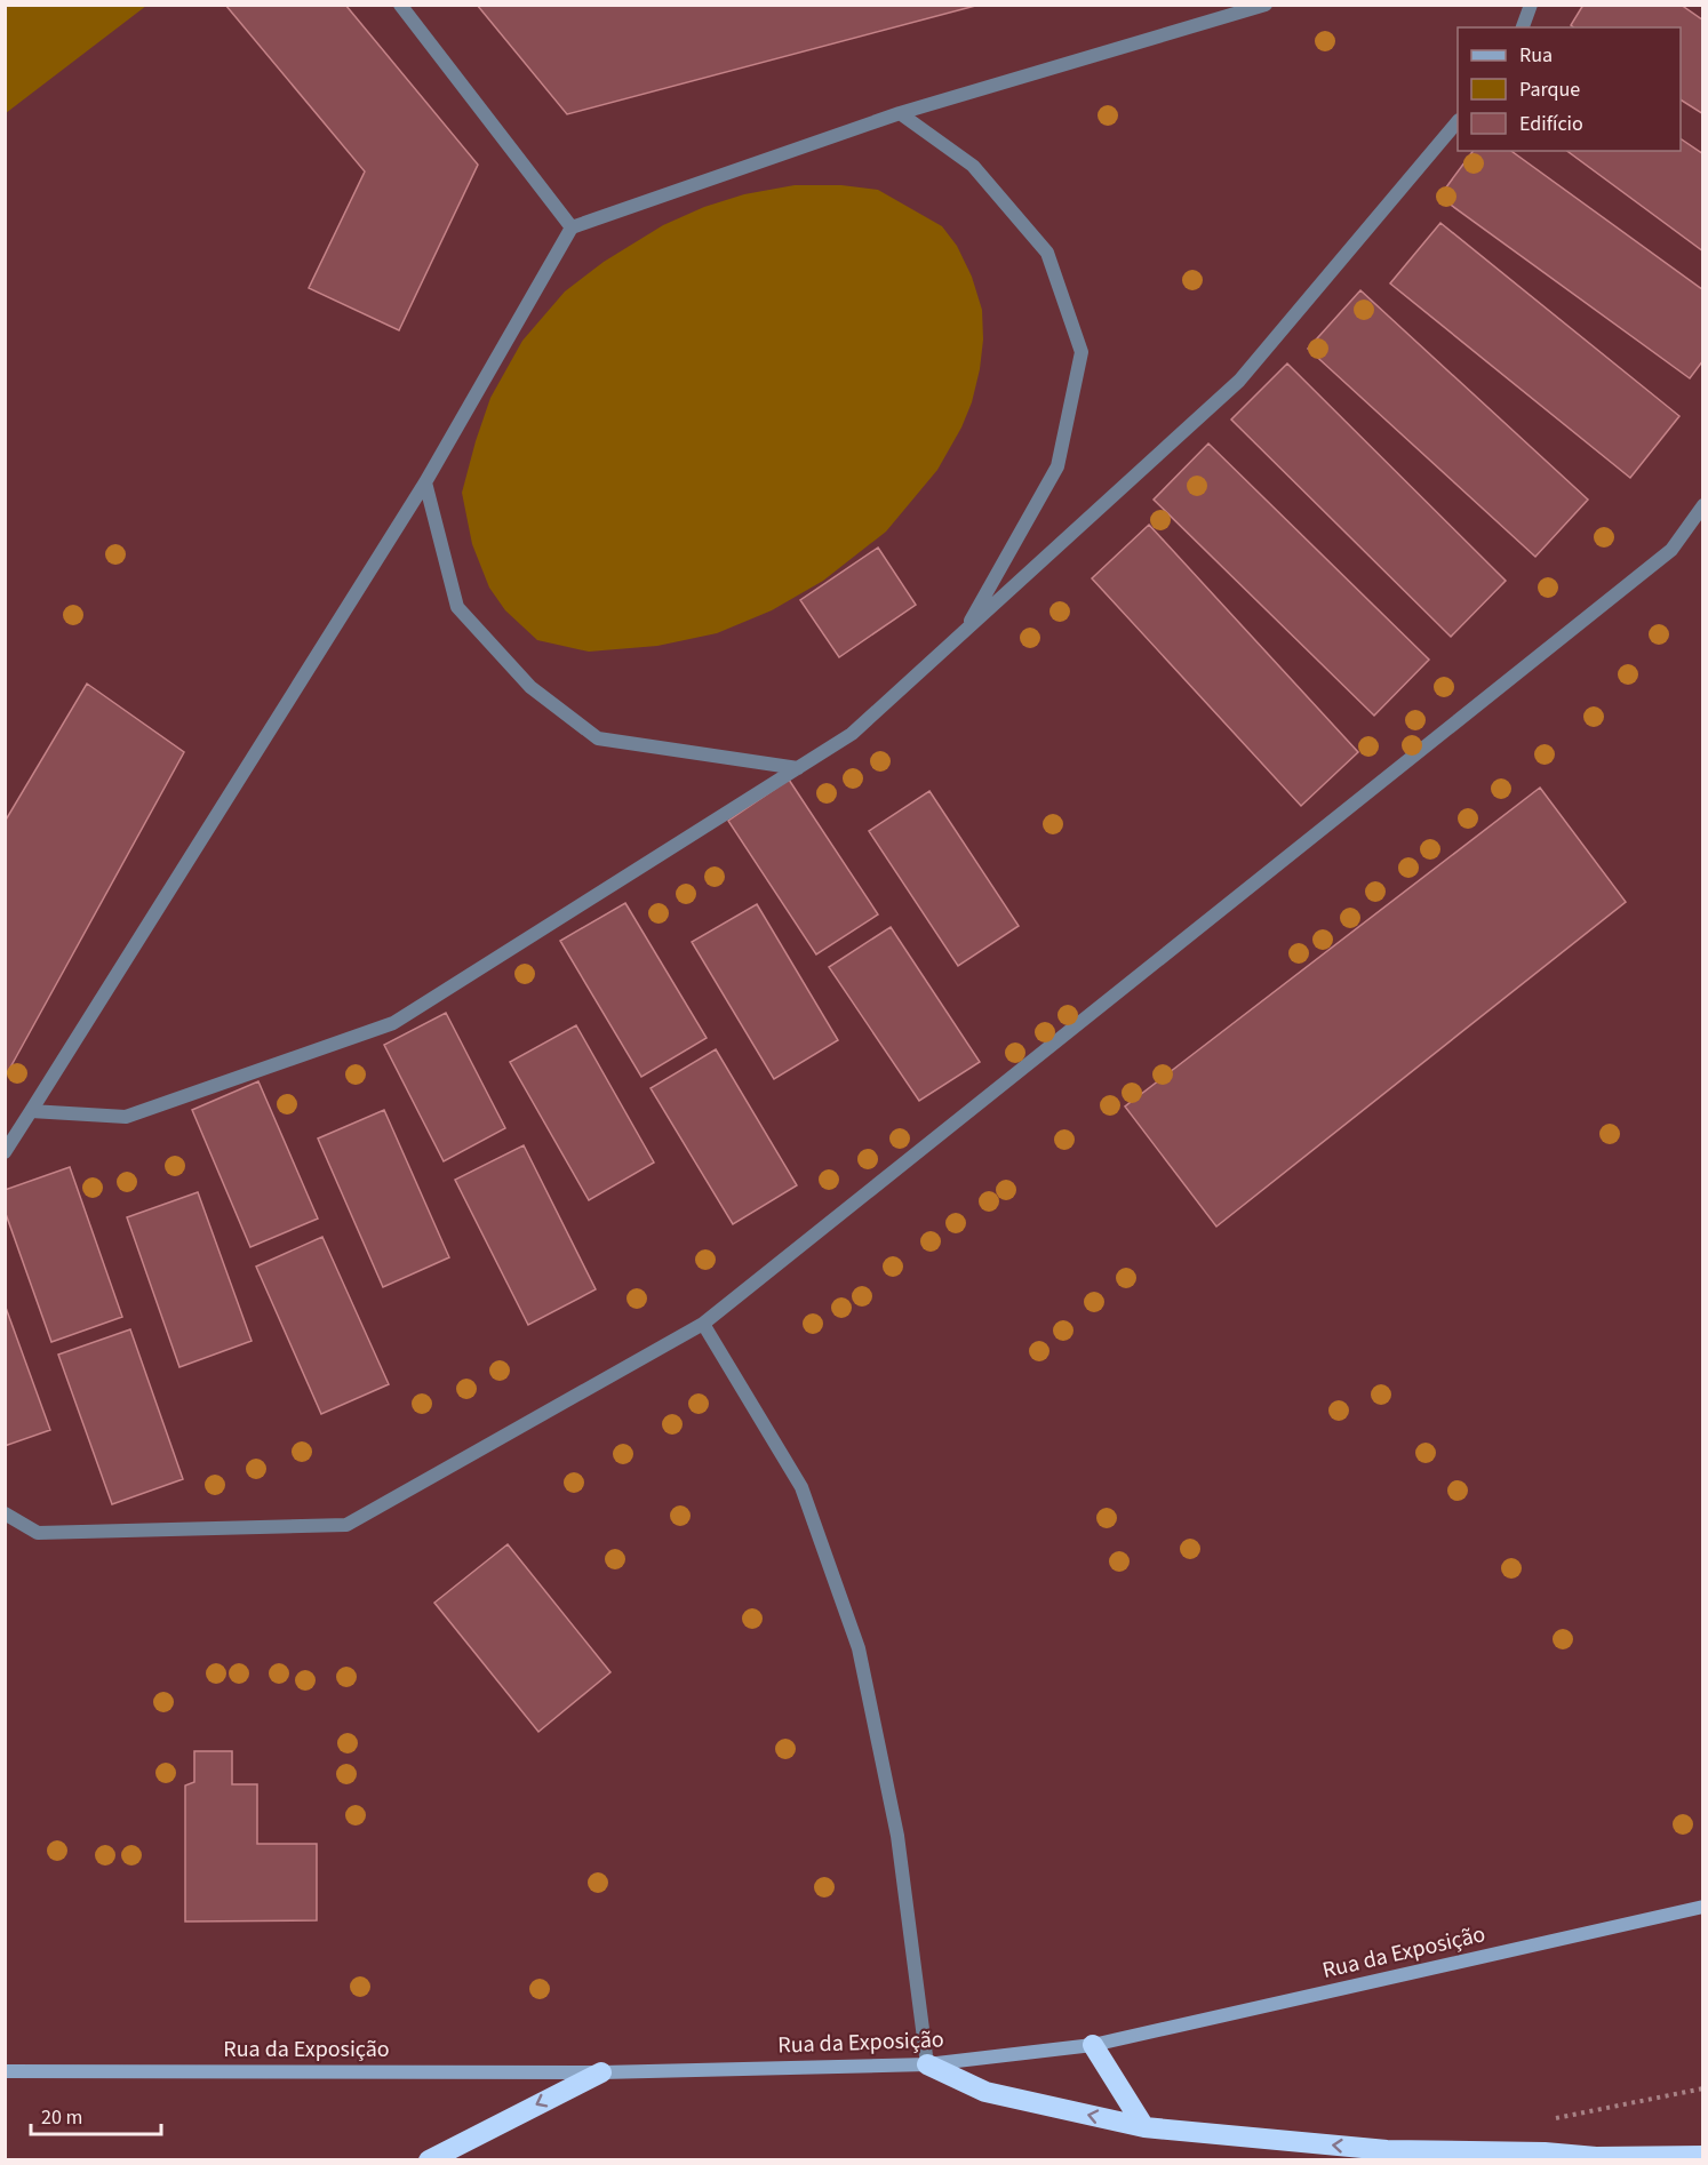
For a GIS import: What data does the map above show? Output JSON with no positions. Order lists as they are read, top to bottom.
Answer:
{
  "streets": {
    "street": ["Rua da Exposição"]
  },
  "legend": ["Rua", "Parque", "Edifício"],
  "scale_bar": "20 m"
}
